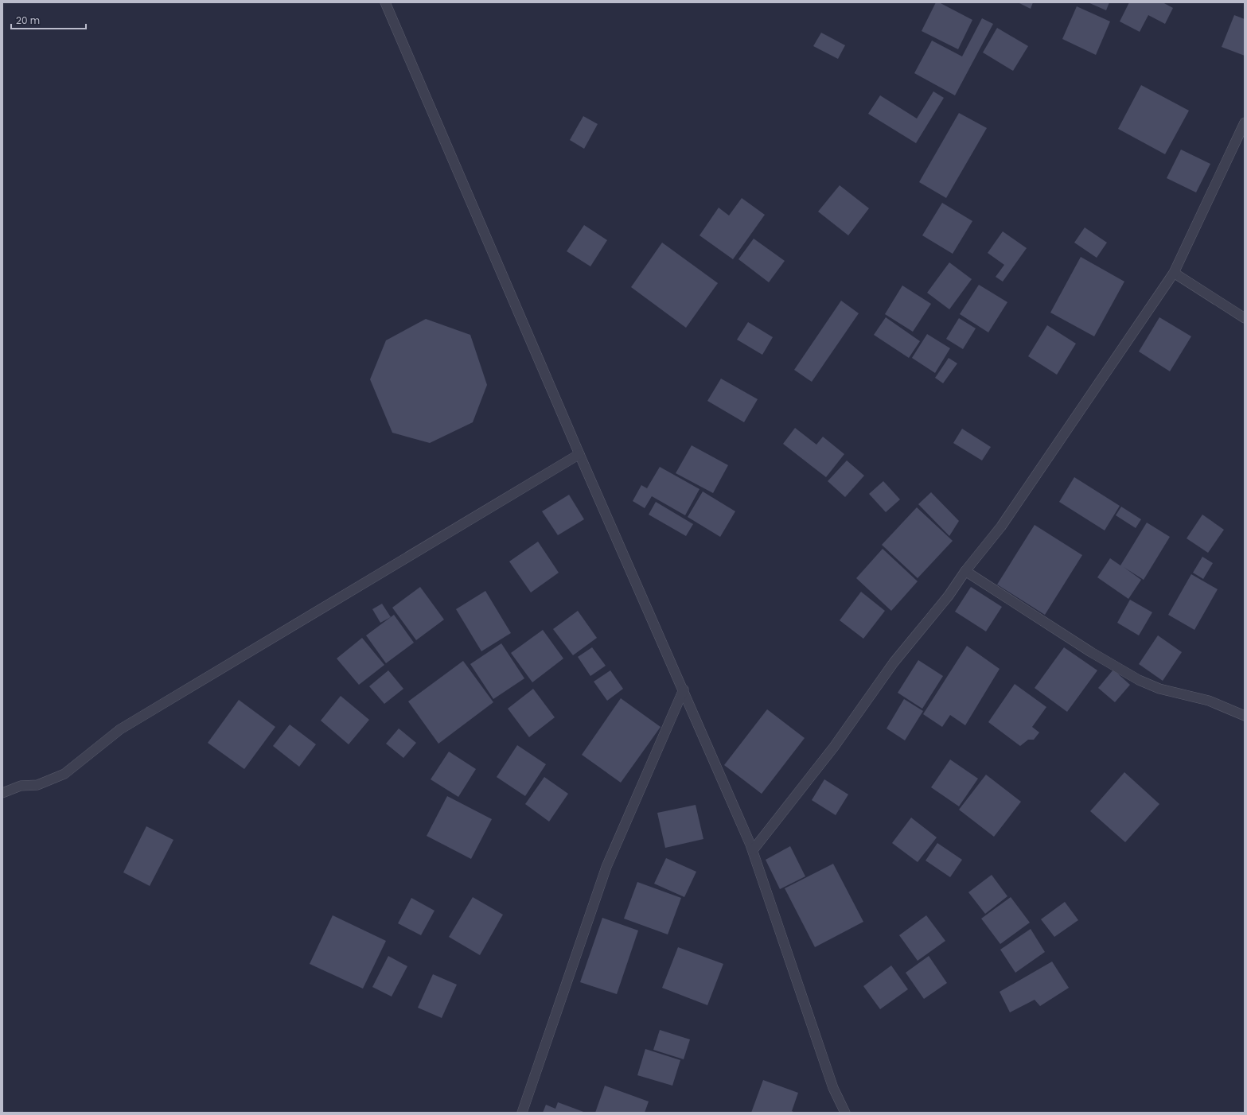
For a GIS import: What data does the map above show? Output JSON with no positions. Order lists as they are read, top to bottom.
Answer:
{
  "scale_bar": "20 m"
}
